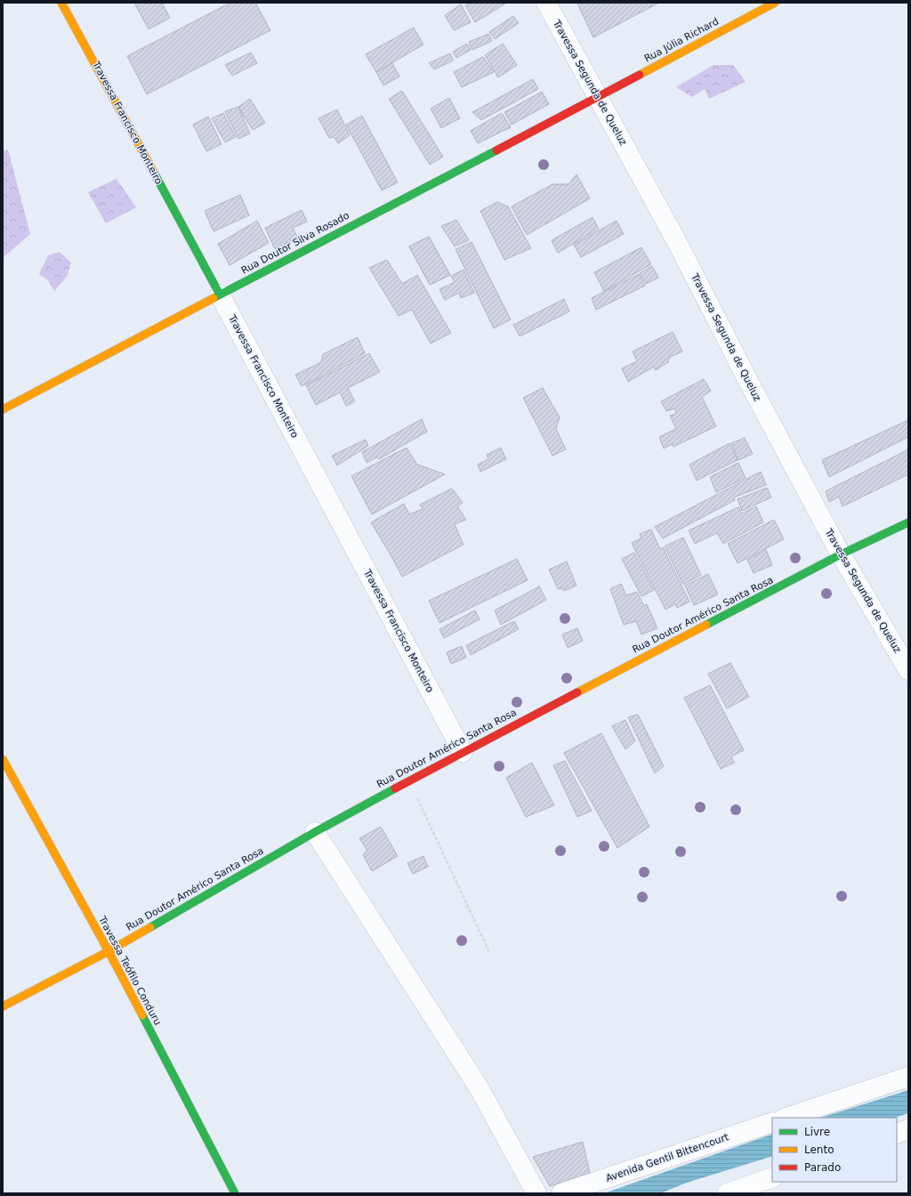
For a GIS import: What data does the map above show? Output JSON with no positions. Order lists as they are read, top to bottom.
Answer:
{
  "streets": {
    "street": [
      "Rua Júlia Richard",
      "Travessa Segunda de Queluz",
      "Travessa Francisco Monteiro",
      "Rua Doutor Silva Rosado",
      "Rua Doutor Américo Santa Rosa",
      "Travessa Teófilo Conduru",
      "Avenida Gentil Bittencourt"
    ]
  },
  "crossings": [
    ["Rua Júlia Richard", "Travessa Segunda de Queluz"],
    ["Rua Júlia Richard", "Rua Doutor Silva Rosado"],
    ["Travessa Segunda de Queluz", "Rua Doutor Silva Rosado"],
    ["Travessa Segunda de Queluz", "Rua Doutor Américo Santa Rosa"],
    ["Travessa Francisco Monteiro", "Rua Doutor Silva Rosado"],
    ["Travessa Francisco Monteiro", "Rua Doutor Américo Santa Rosa"],
    ["Rua Doutor Américo Santa Rosa", "Travessa Teófilo Conduru"]
  ],
  "legend": ["Livre", "Lento", "Parado"]
}
